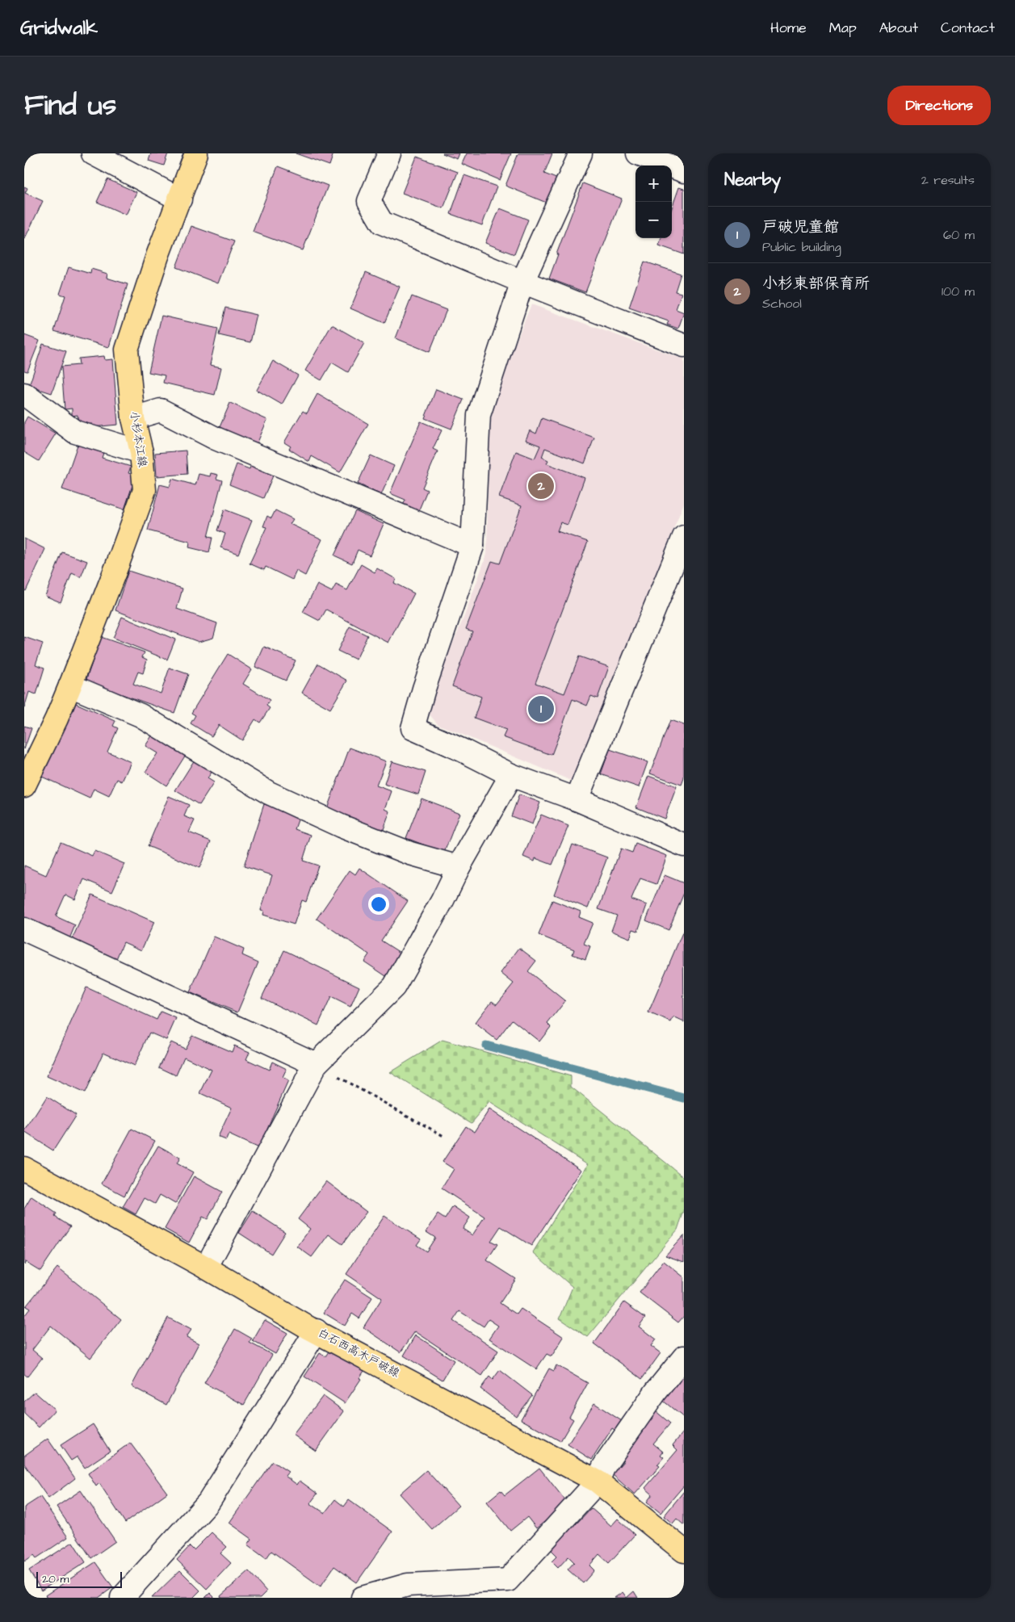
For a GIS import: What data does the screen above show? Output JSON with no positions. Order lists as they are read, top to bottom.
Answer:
{
  "streets": {
    "main road": ["小杉本江線", "白石西高木戸破線"]
  },
  "scale_bar": "20 m",
  "page": {
    "header": "Gridwalk",
    "nav": [
      "Home",
      "Map",
      "About",
      "Contact"
    ],
    "title": "Find us",
    "buttons": "Directions",
    "heading": ["Nearby", "2 results"],
    "map_buttons": ["+", "−"],
    "list": [
      {
        "mark": "1",
        "name": "戸破児童館",
        "note": "Public building",
        "value": "60 m"
      },
      {
        "mark": "2",
        "name": "小杉東部保育所",
        "note": "School",
        "value": "100 m"
      }
    ],
    "pins": ["2", "1"],
    "scale": "20 m"
  }
}
